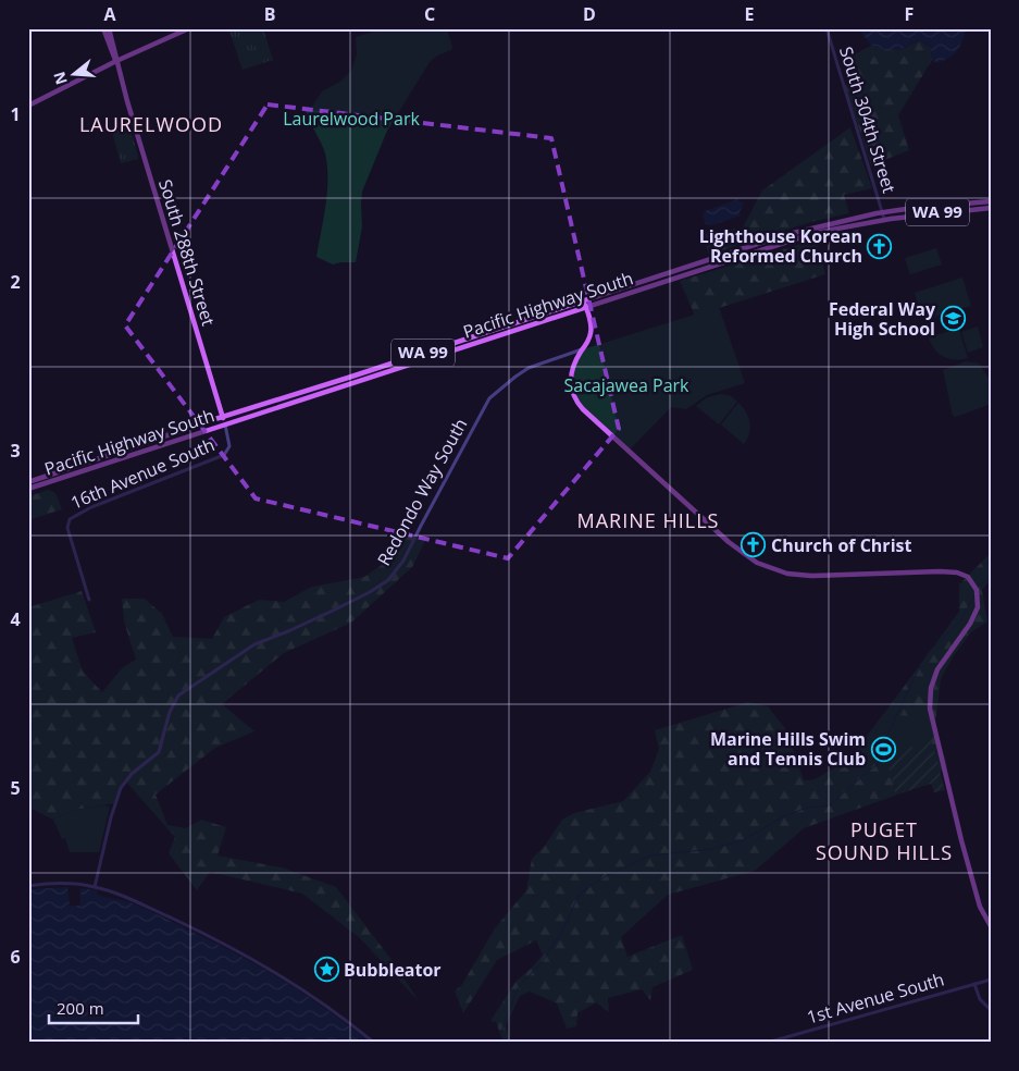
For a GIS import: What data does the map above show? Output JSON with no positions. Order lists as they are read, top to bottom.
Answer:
{
  "streets": {
    "main road": ["WA 99", "South 288th Street", "Pacific Highway South"],
    "street": [
      "South 304th Street",
      "16th Avenue South",
      "Redondo Way South",
      "1st Avenue South"
    ]
  },
  "crossings": [
    ["South 304th Street", "Pacific Highway South"],
    ["South 288th Street", "Pacific Highway South"],
    ["South 288th Street", "16th Avenue South"]
  ],
  "districts": ["LAURELWOOD", "MARINE HILLS", "PUGET SOUND HILLS"],
  "parks": ["Laurelwood Park", "Sacajawea Park"],
  "places": {
    "church": ["Lighthouse Korean Reformed Church", "Church of Christ"],
    "school or university": ["Federal Way High School"],
    "sports": ["Marine Hills Swim and Tennis Club"],
    "place": ["Bubbleator"]
  },
  "scale_bar": "200 m",
  "north": "left",
  "grid": {
    "columns": [
      "A",
      "B",
      "C",
      "D",
      "E",
      "F"
    ],
    "rows": [
      "1",
      "2",
      "3",
      "4",
      "5",
      "6"
    ]
  }
}
